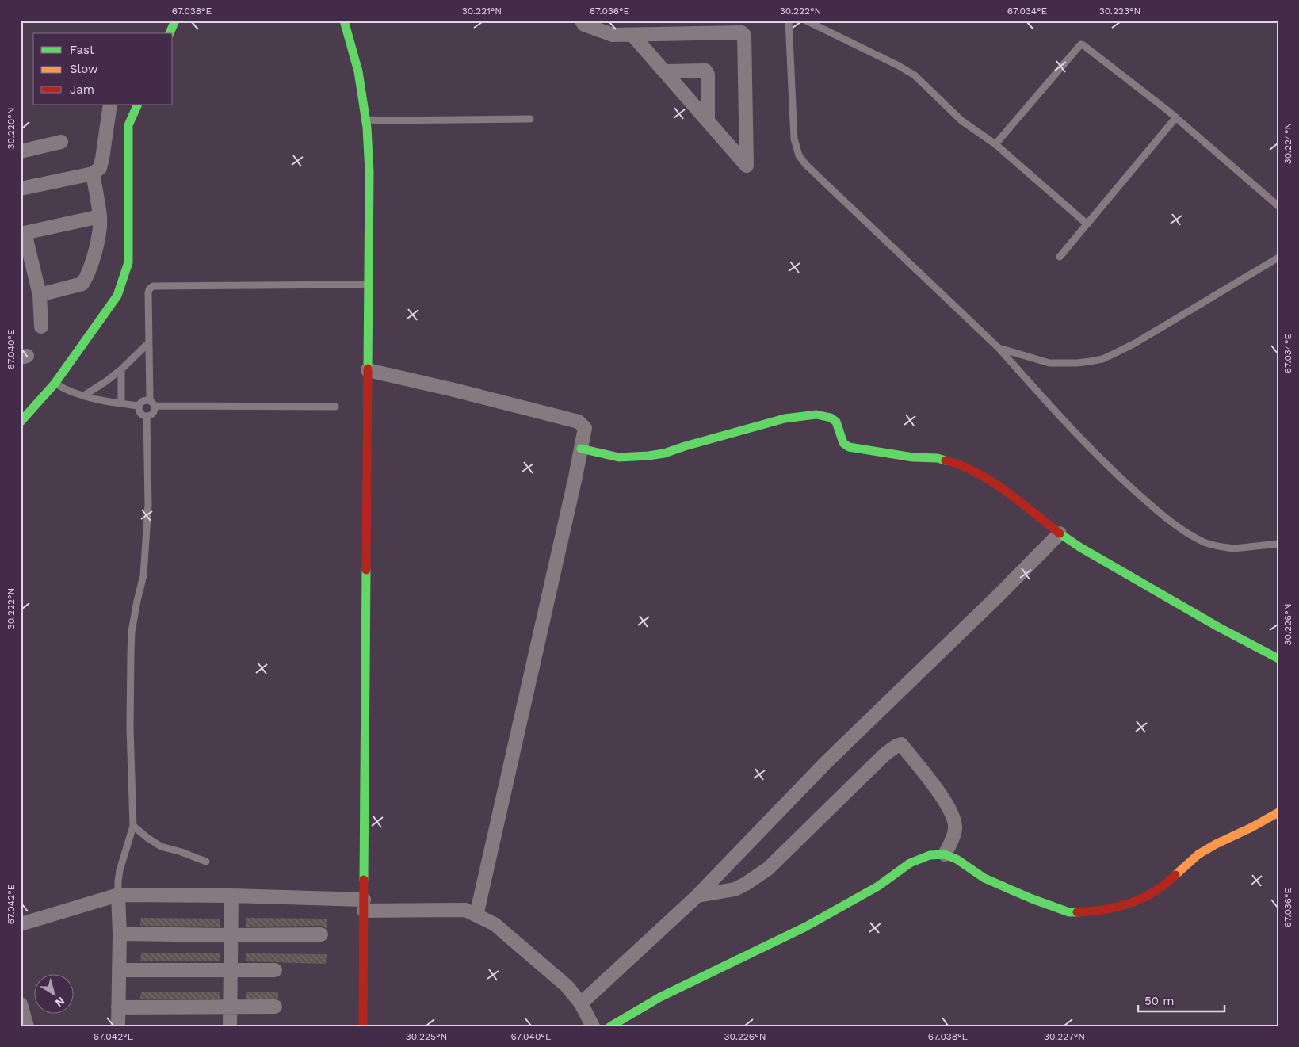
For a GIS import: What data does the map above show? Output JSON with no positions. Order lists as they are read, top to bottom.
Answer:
{
  "legend": ["Fast", "Slow", "Jam"],
  "scale_bar": "50 m",
  "north": "bottom right",
  "coordinates": [
    "67.038°E",
    "30.221°N",
    "67.036°E",
    "30.222°N",
    "67.034°E",
    "30.223°N",
    "30.220°N",
    "30.224°N",
    "67.040°E",
    "30.226°N",
    "67.042°E",
    "30.225°N",
    "30.227°N"
  ]
}
